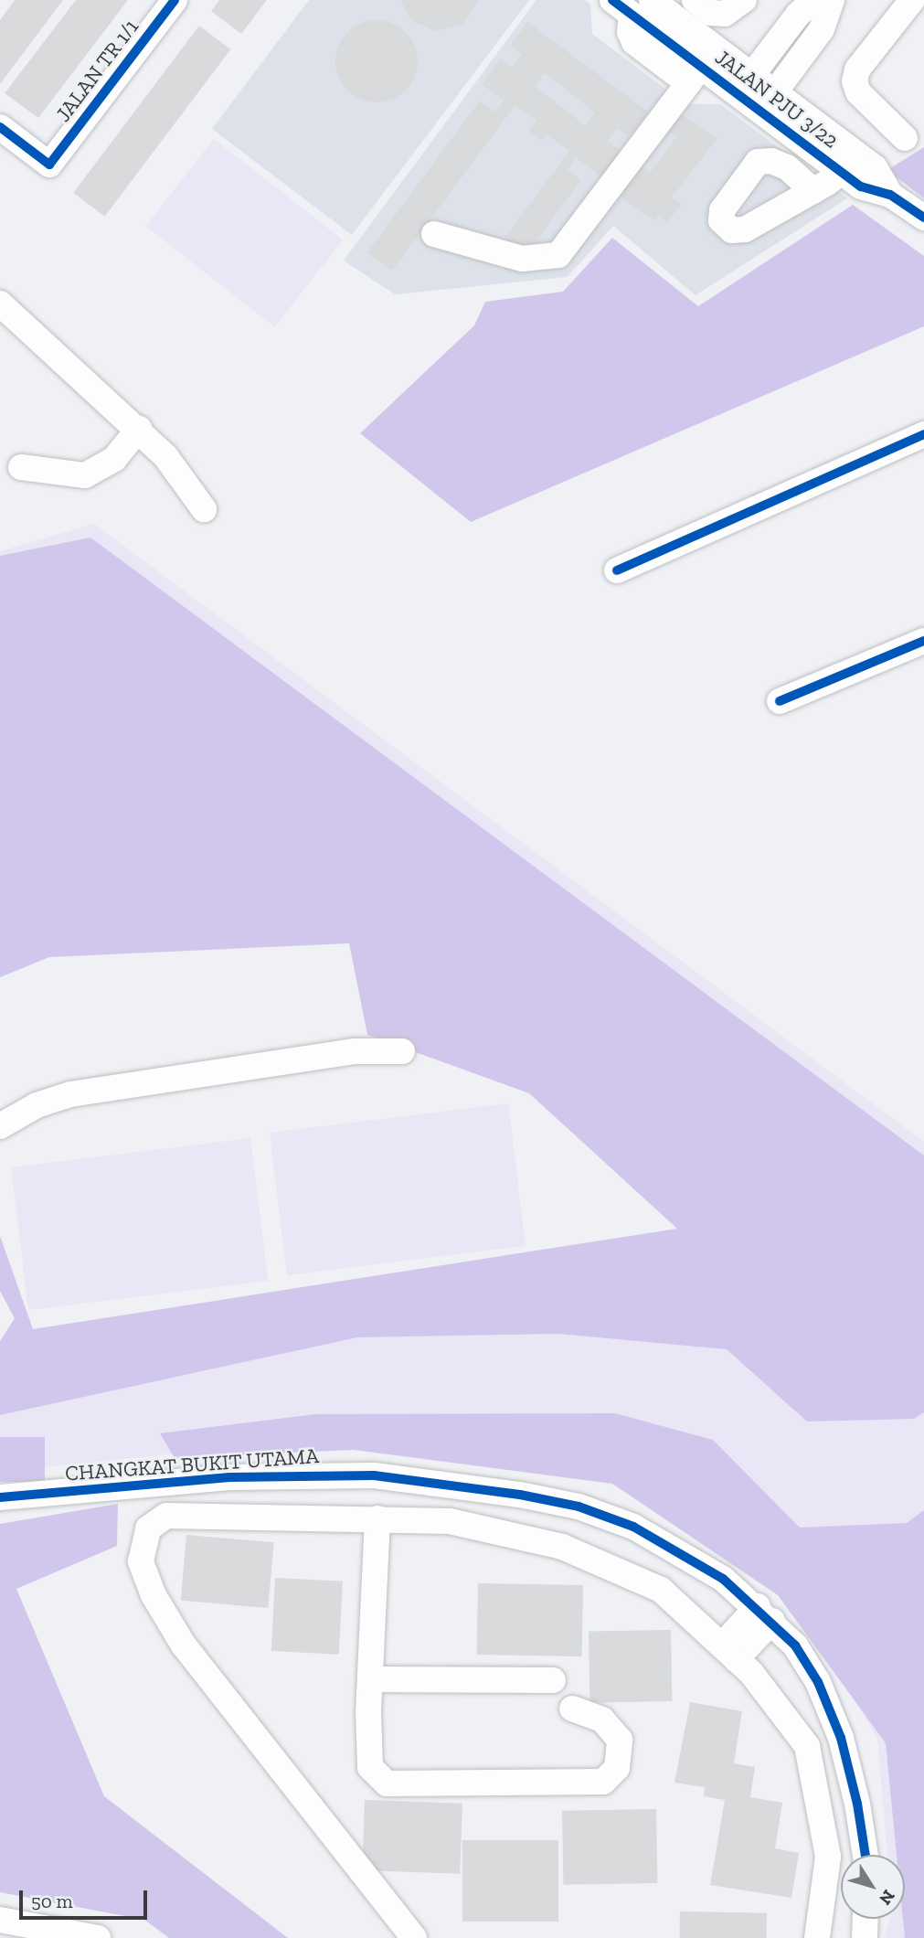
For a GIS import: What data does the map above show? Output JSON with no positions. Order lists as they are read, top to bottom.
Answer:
{
  "streets": {
    "street": ["JALAN TR 1/1", "JALAN PJU 3/22", "CHANGKAT BUKIT UTAMA"]
  },
  "scale_bar": "50 m",
  "north": "bottom right"
}
